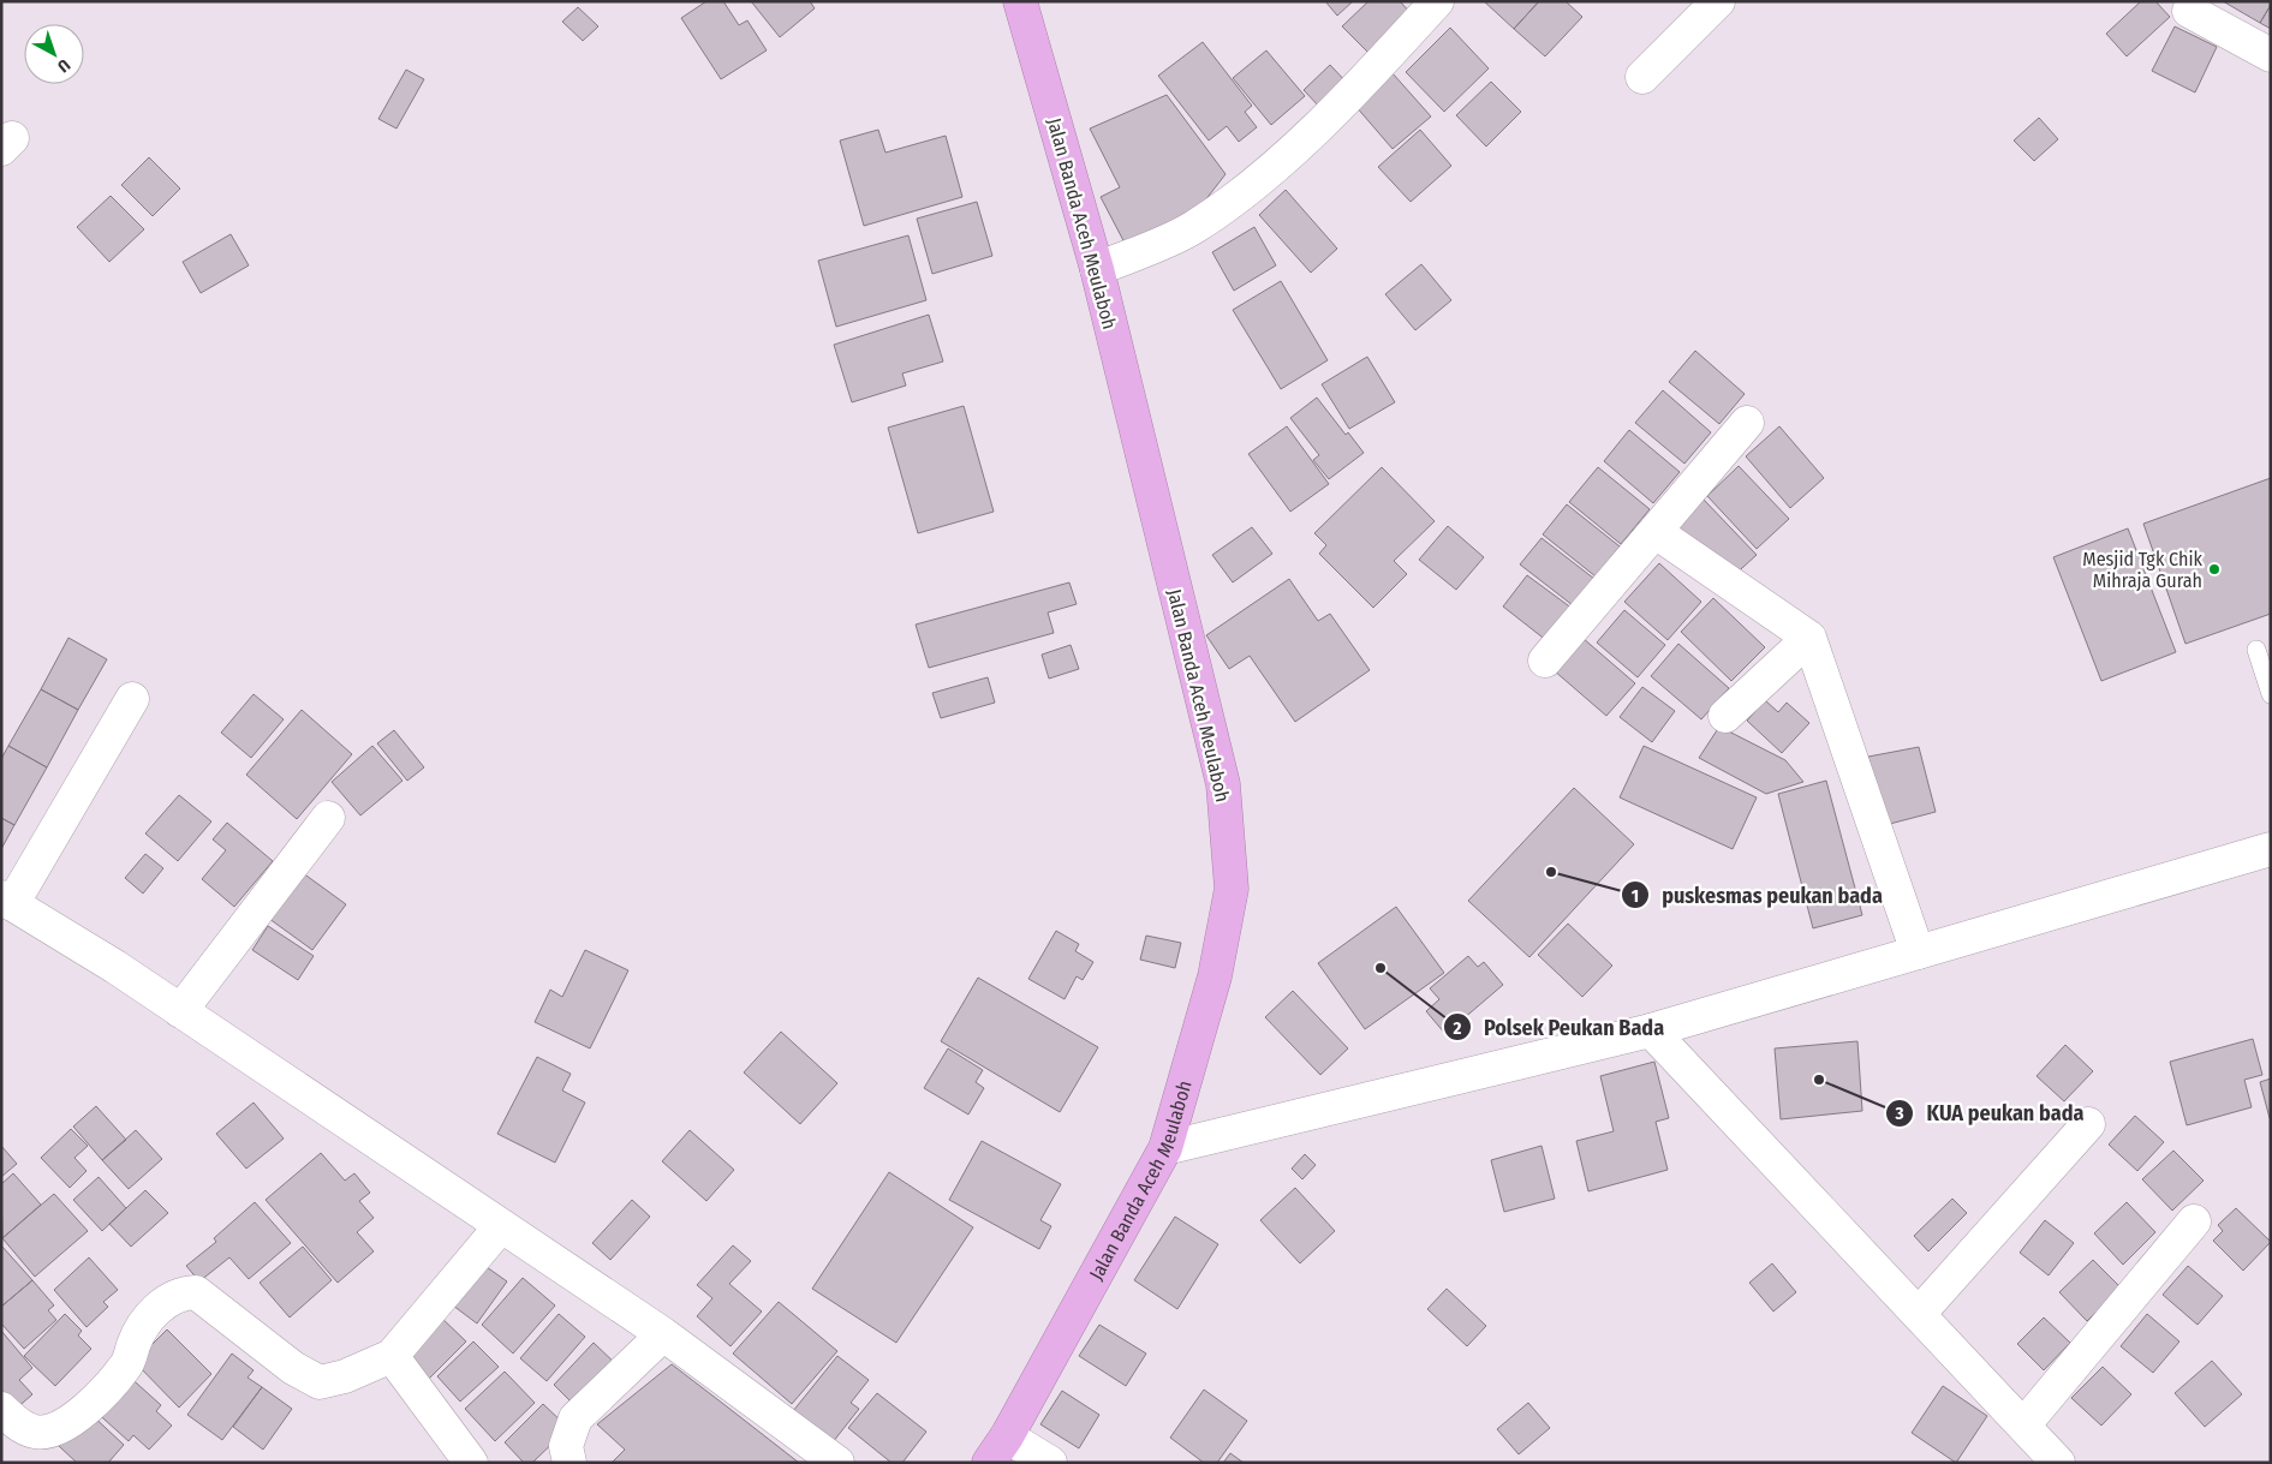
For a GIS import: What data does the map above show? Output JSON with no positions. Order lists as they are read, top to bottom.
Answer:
{
  "streets": {
    "highway": ["Jalan Banda Aceh Meulaboh"]
  },
  "places": [
    "Mesjid Tgk Chik Mihraja Gurah",
    "puskesmas peukan bada",
    "Polsek Peukan Bada",
    "KUA peukan bada"
  ],
  "north": "bottom right"
}
